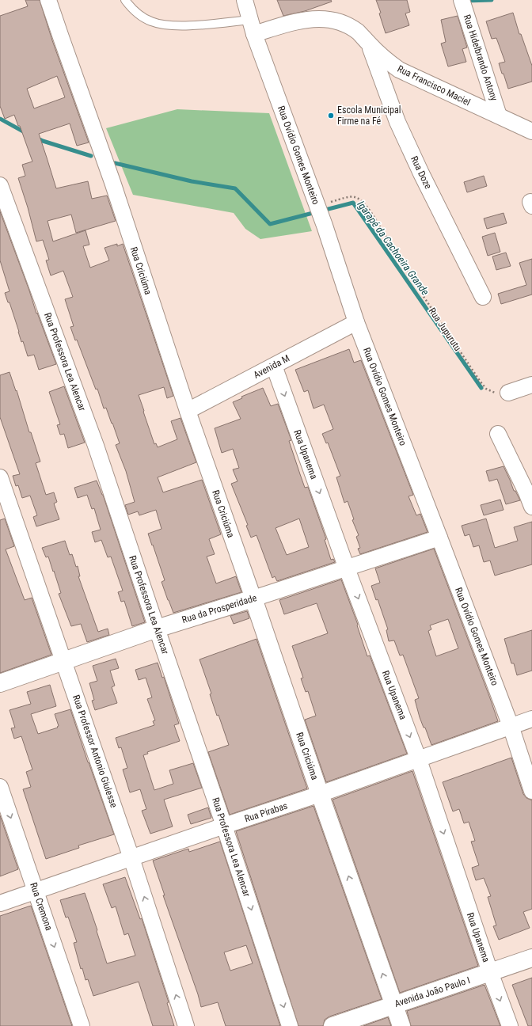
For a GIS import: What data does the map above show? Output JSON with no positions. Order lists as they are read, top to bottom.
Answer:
{
  "streets": {
    "street": [
      "Rua Hidelbrando Antony",
      "Rua Francisco Maciel",
      "Rua Ovídio Gomes Monteiro",
      "Rua Doze",
      "Rua Criciúma",
      "Rua Professora Lea Alencar",
      "Avenida M",
      "Rua Upanema",
      "Rua da Prosperidade",
      "Rua Professor Antonio Giulesse",
      "Rua Pirabas",
      "Rua Cremona",
      "Avenida João Paulo I"
    ],
    "path": ["Rua Jupurutu"]
  },
  "crossings": [
    ["Rua Hidelbrando Antony", "Rua Francisco Maciel"],
    ["Rua Francisco Maciel", "Rua Ovídio Gomes Monteiro"],
    ["Rua Francisco Maciel", "Rua Doze"],
    ["Rua Ovídio Gomes Monteiro", "Rua Jupurutu"],
    ["Rua Ovídio Gomes Monteiro", "Avenida M"],
    ["Rua Ovídio Gomes Monteiro", "Rua da Prosperidade"],
    ["Rua Ovídio Gomes Monteiro", "Rua Pirabas"],
    ["Rua Criciúma", "Avenida M"],
    ["Rua Criciúma", "Rua da Prosperidade"],
    ["Rua Criciúma", "Rua Pirabas"],
    ["Rua Criciúma", "Avenida João Paulo I"],
    ["Rua Professora Lea Alencar", "Rua da Prosperidade"],
    ["Rua Professora Lea Alencar", "Rua Pirabas"],
    ["Avenida M", "Rua Upanema"],
    ["Rua Upanema", "Rua da Prosperidade"],
    ["Rua Upanema", "Rua Pirabas"],
    ["Rua Upanema", "Avenida João Paulo I"],
    ["Rua da Prosperidade", "Rua Professor Antonio Giulesse"],
    ["Rua Professor Antonio Giulesse", "Rua Pirabas"],
    ["Rua Pirabas", "Rua Cremona"]
  ],
  "one_way": ["Rua Upanema", "Rua Cremona"],
  "water": ["Igarapé da Cachoeira Grande"],
  "places": ["Escola Municipal Firme na Fé"]
}
